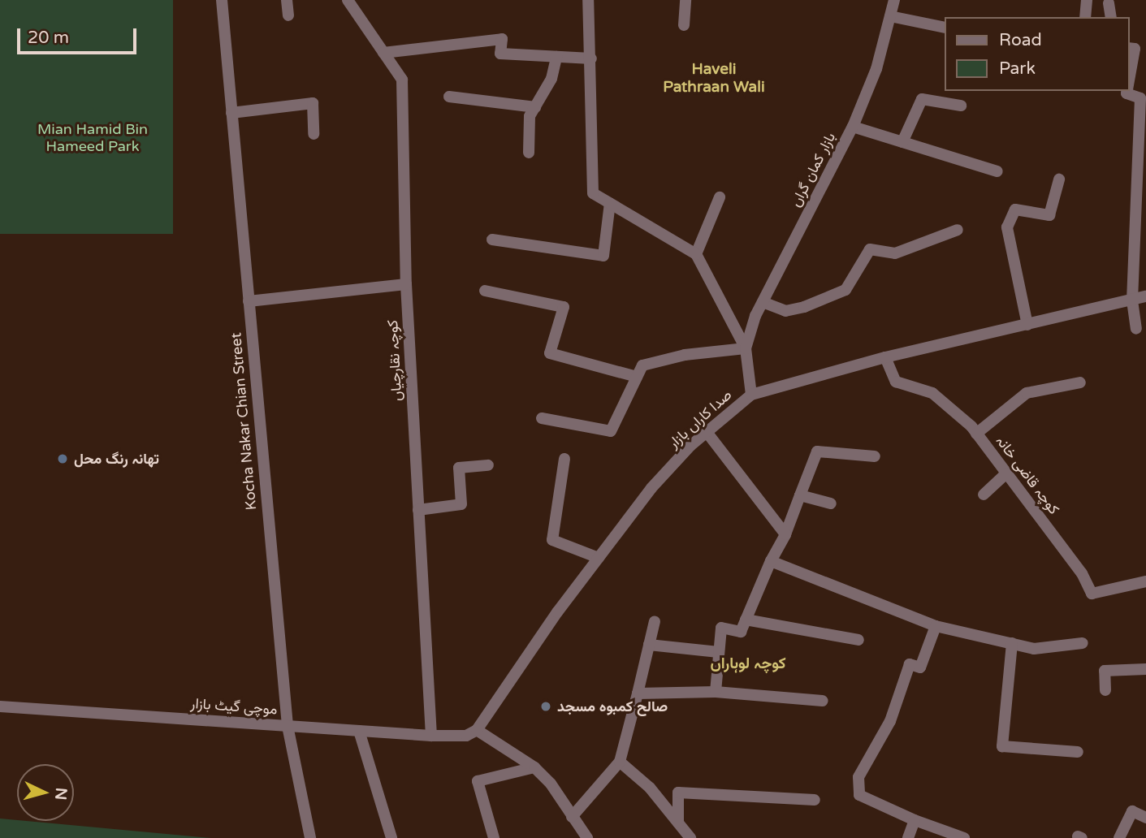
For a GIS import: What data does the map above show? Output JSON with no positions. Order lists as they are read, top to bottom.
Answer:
{
  "streets": {
    "street": [
      "بازار کمان گراں",
      "کوچہ نقارچیاں",
      "صدا کاراں بازار",
      "Kocha Nakar Chian Street",
      "کوچہ قاضی خانہ",
      "موچی گیٹ بازار"
    ]
  },
  "crossings": [
    ["کوچہ نقارچیاں", "موچی گیٹ بازار"],
    ["صدا کاراں بازار", "کوچہ قاضی خانہ"],
    ["صدا کاراں بازار", "موچی گیٹ بازار"],
    ["Kocha Nakar Chian Street", "موچی گیٹ بازار"]
  ],
  "districts": ["Haveli Pathraan Wali", "کوچہ لوہاراں"],
  "parks": ["Mian Hamid Bin Hameed Park"],
  "places": ["تھانہ رنگ محل", "صالح کمبوہ مسجد"],
  "legend": ["Road", "Park"],
  "scale_bar": "20 m",
  "north": "right"
}
